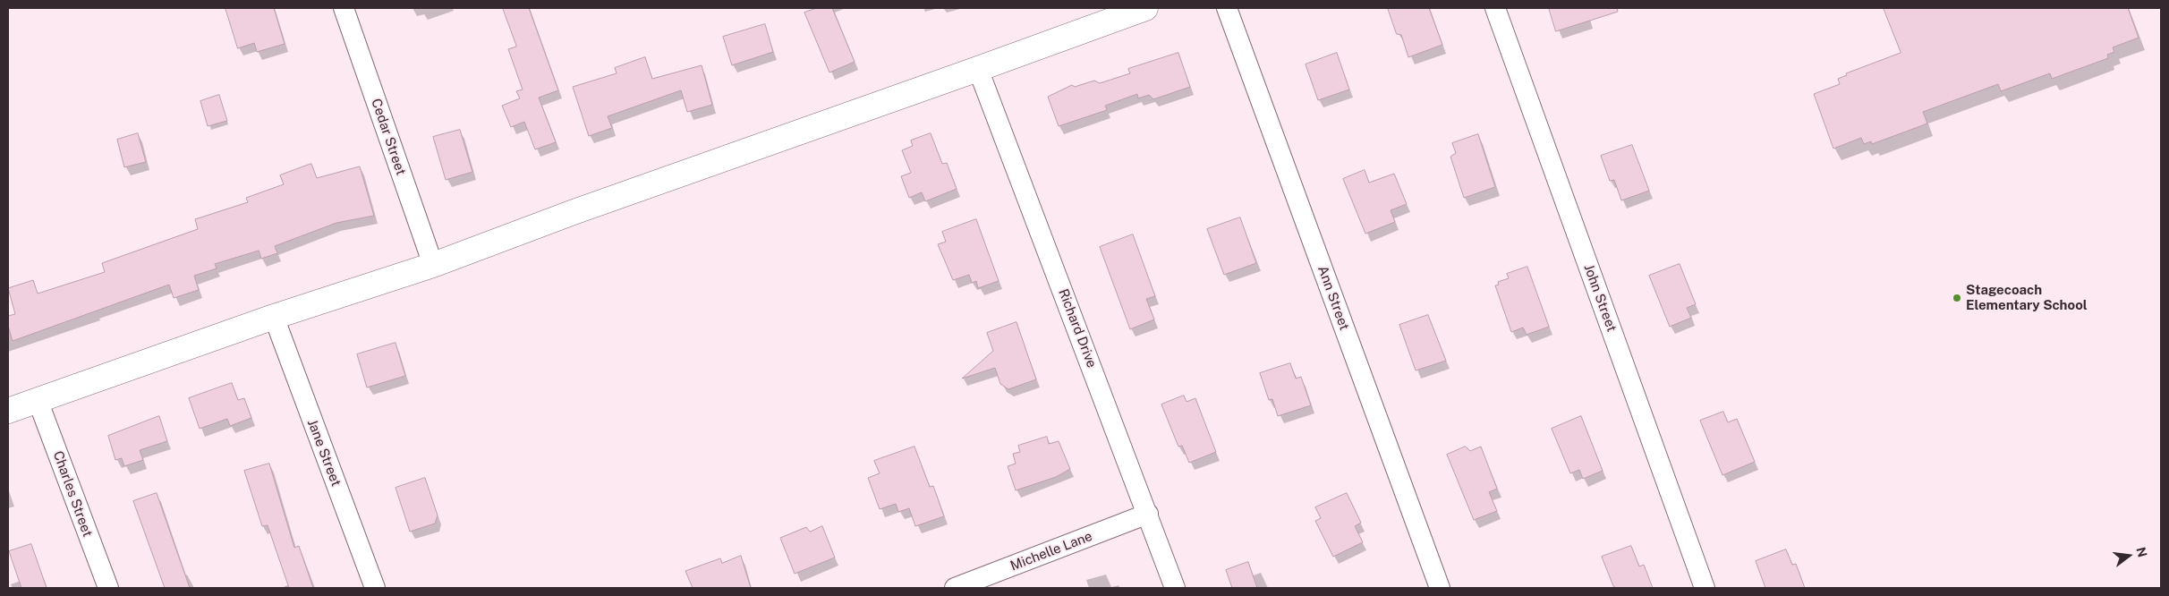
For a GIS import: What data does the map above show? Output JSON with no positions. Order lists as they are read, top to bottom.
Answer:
{
  "streets": {
    "street": [
      "Cedar Street",
      "Ann Street",
      "John Street",
      "Richard Drive",
      "Jane Street",
      "Charles Street",
      "Michelle Lane"
    ]
  },
  "crossings": [
    ["Richard Drive", "Michelle Lane"]
  ],
  "places": ["Stagecoach Elementary School"],
  "north": "right"
}
